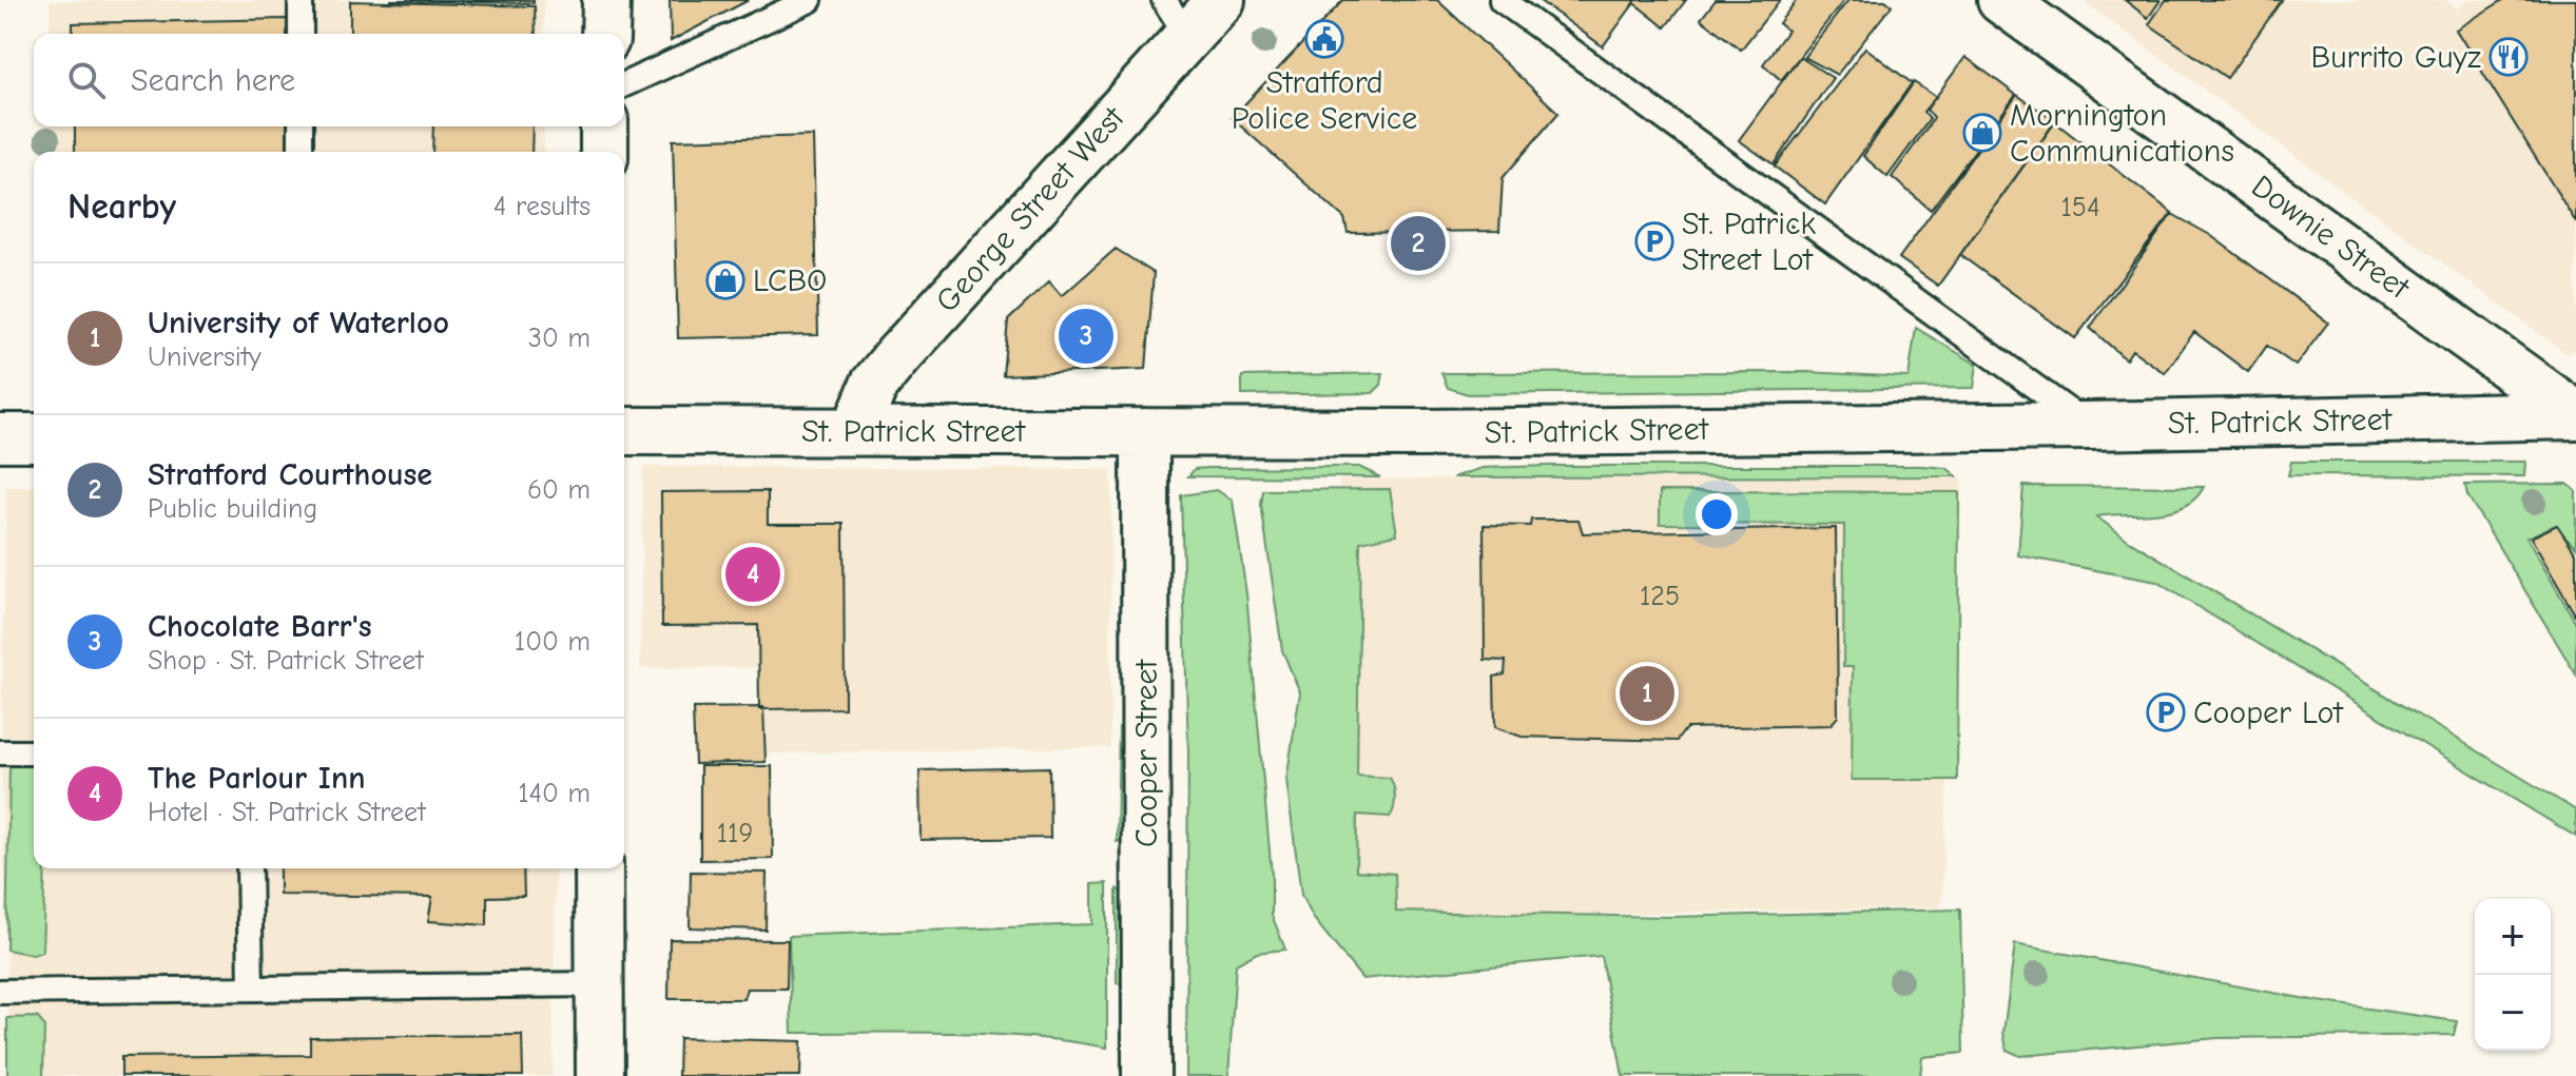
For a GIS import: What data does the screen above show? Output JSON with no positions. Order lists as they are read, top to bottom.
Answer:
{
  "streets": {
    "street": [
      "George Street West",
      "Downie Street",
      "St. Patrick Street",
      "Cooper Street"
    ]
  },
  "crossings": [
    ["George Street West", "St. Patrick Street"],
    ["Downie Street", "St. Patrick Street"],
    ["St. Patrick Street", "Cooper Street"]
  ],
  "places": {
    "public building": ["Stratford Police Service"],
    "restaurant": ["Burrito Guyz"],
    "shop": ["Mornington Communications", "LCBO"],
    "parking": ["St. Patrick Street Lot", "Cooper Lot"]
  },
  "house_numbers": ["154", "125", "119"],
  "page": {
    "search": "Search here",
    "heading": ["Nearby", "4 results"],
    "pins": [
      "2",
      "3",
      "4",
      "1"
    ],
    "list": [
      {
        "mark": "1",
        "name": "University of Waterloo",
        "note": "University",
        "value": "30 m"
      },
      {
        "mark": "2",
        "name": "Stratford Courthouse",
        "note": "Public building",
        "value": "60 m"
      },
      {
        "mark": "3",
        "name": "Chocolate Barr's",
        "note": "Shop · St. Patrick Street",
        "value": "100 m"
      },
      {
        "mark": "4",
        "name": "The Parlour Inn",
        "note": "Hotel · St. Patrick Street",
        "value": "140 m"
      }
    ],
    "map_buttons": ["+", "−"]
  }
}
